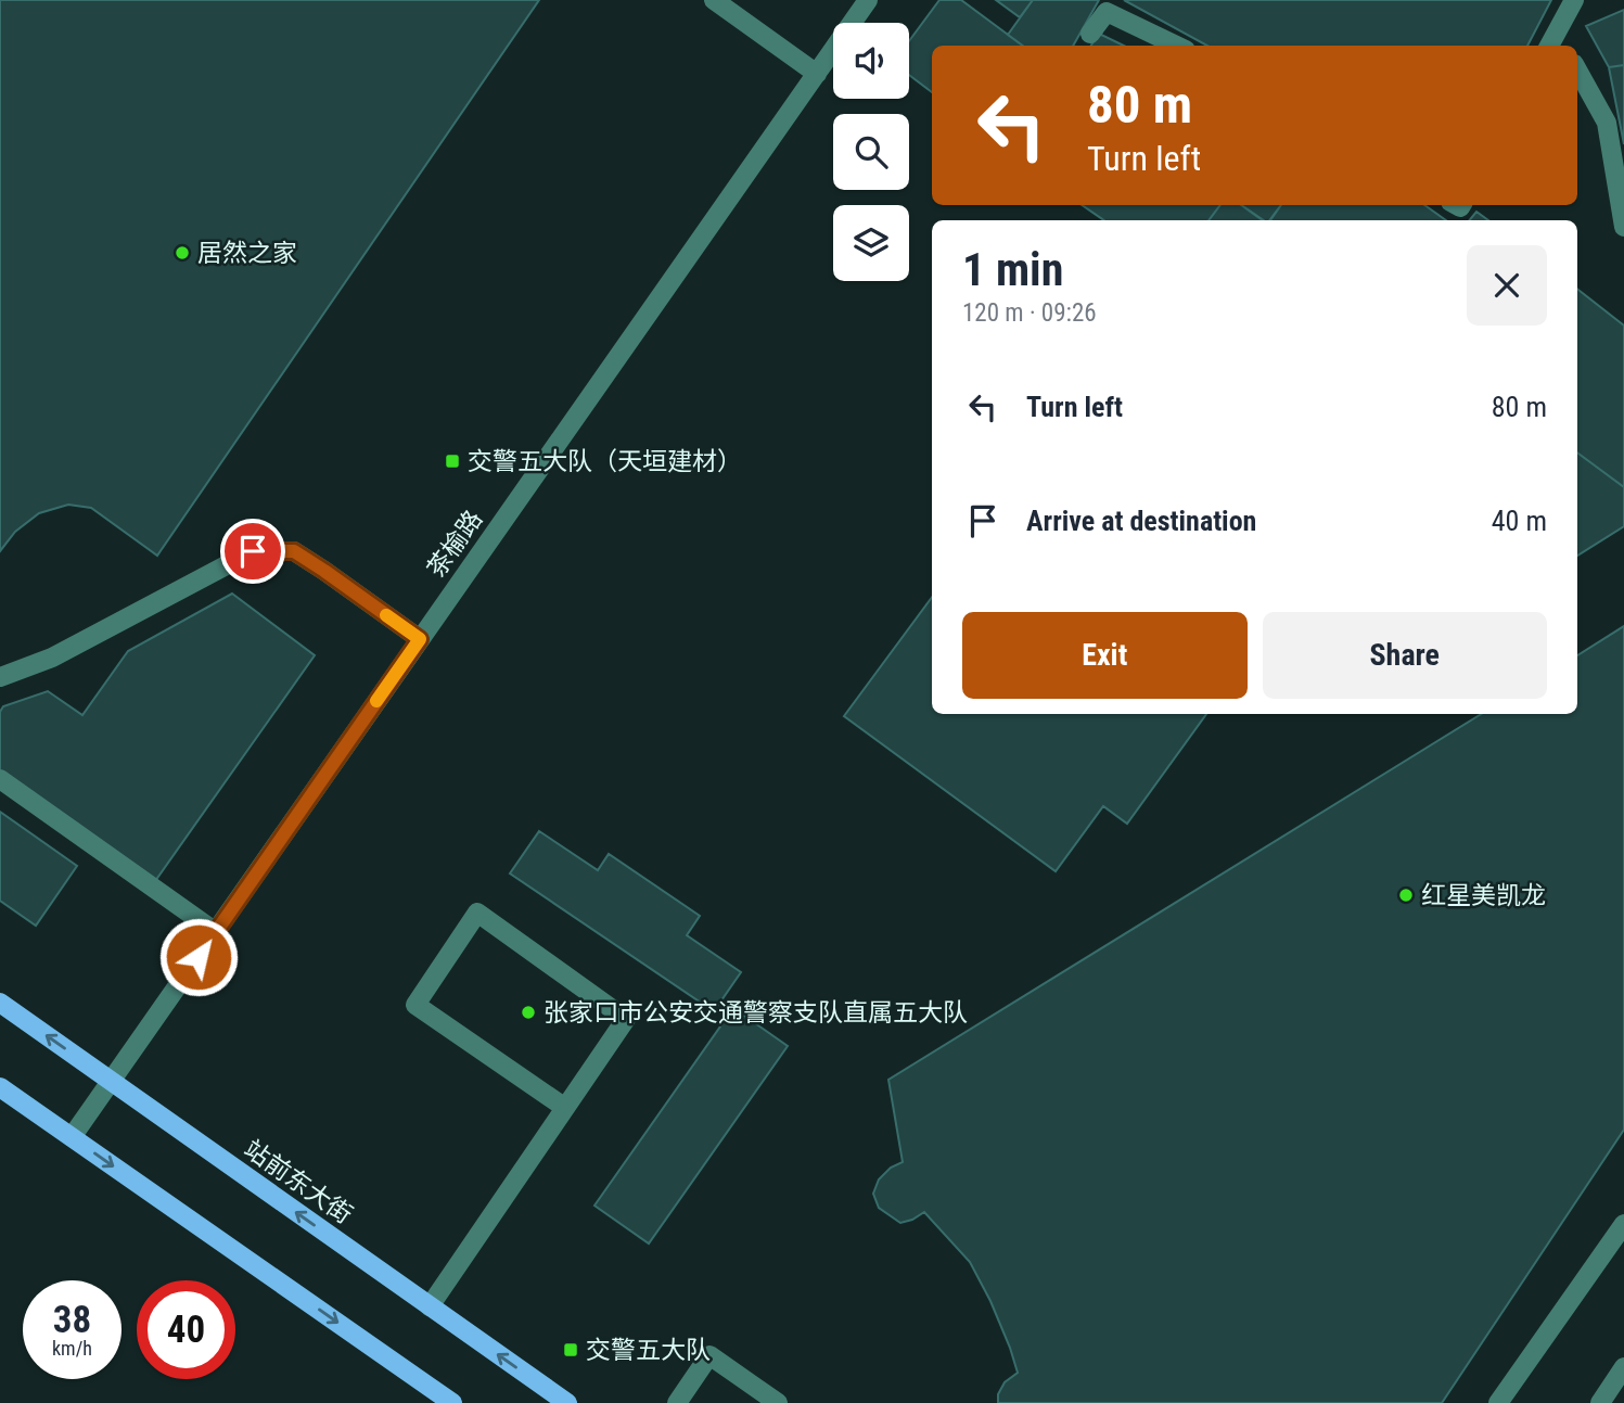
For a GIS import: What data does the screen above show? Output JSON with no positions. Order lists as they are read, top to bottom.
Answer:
{
  "streets": {
    "main road": ["站前东大街"],
    "street": ["茶榆路"]
  },
  "crossings": [
    ["茶榆路", "站前东大街"]
  ],
  "places": {
    "other": ["居然之家", "红星美凯龙", "张家口市公安交通警察支队直属五大队"],
    "transit": ["交警五大队（天垣建材）", "交警五大队"]
  },
  "page": {
    "turn": ["80 m", "Turn left"],
    "heading": ["1 min", "120 m · 09:26"],
    "list": [
      {
        "name": "Turn left",
        "value": "80 m"
      },
      {
        "name": "Arrive at destination",
        "value": "40 m"
      }
    ],
    "buttons": ["Exit", "Share"],
    "speed": "38 km/h",
    "limit": "40"
  }
}
